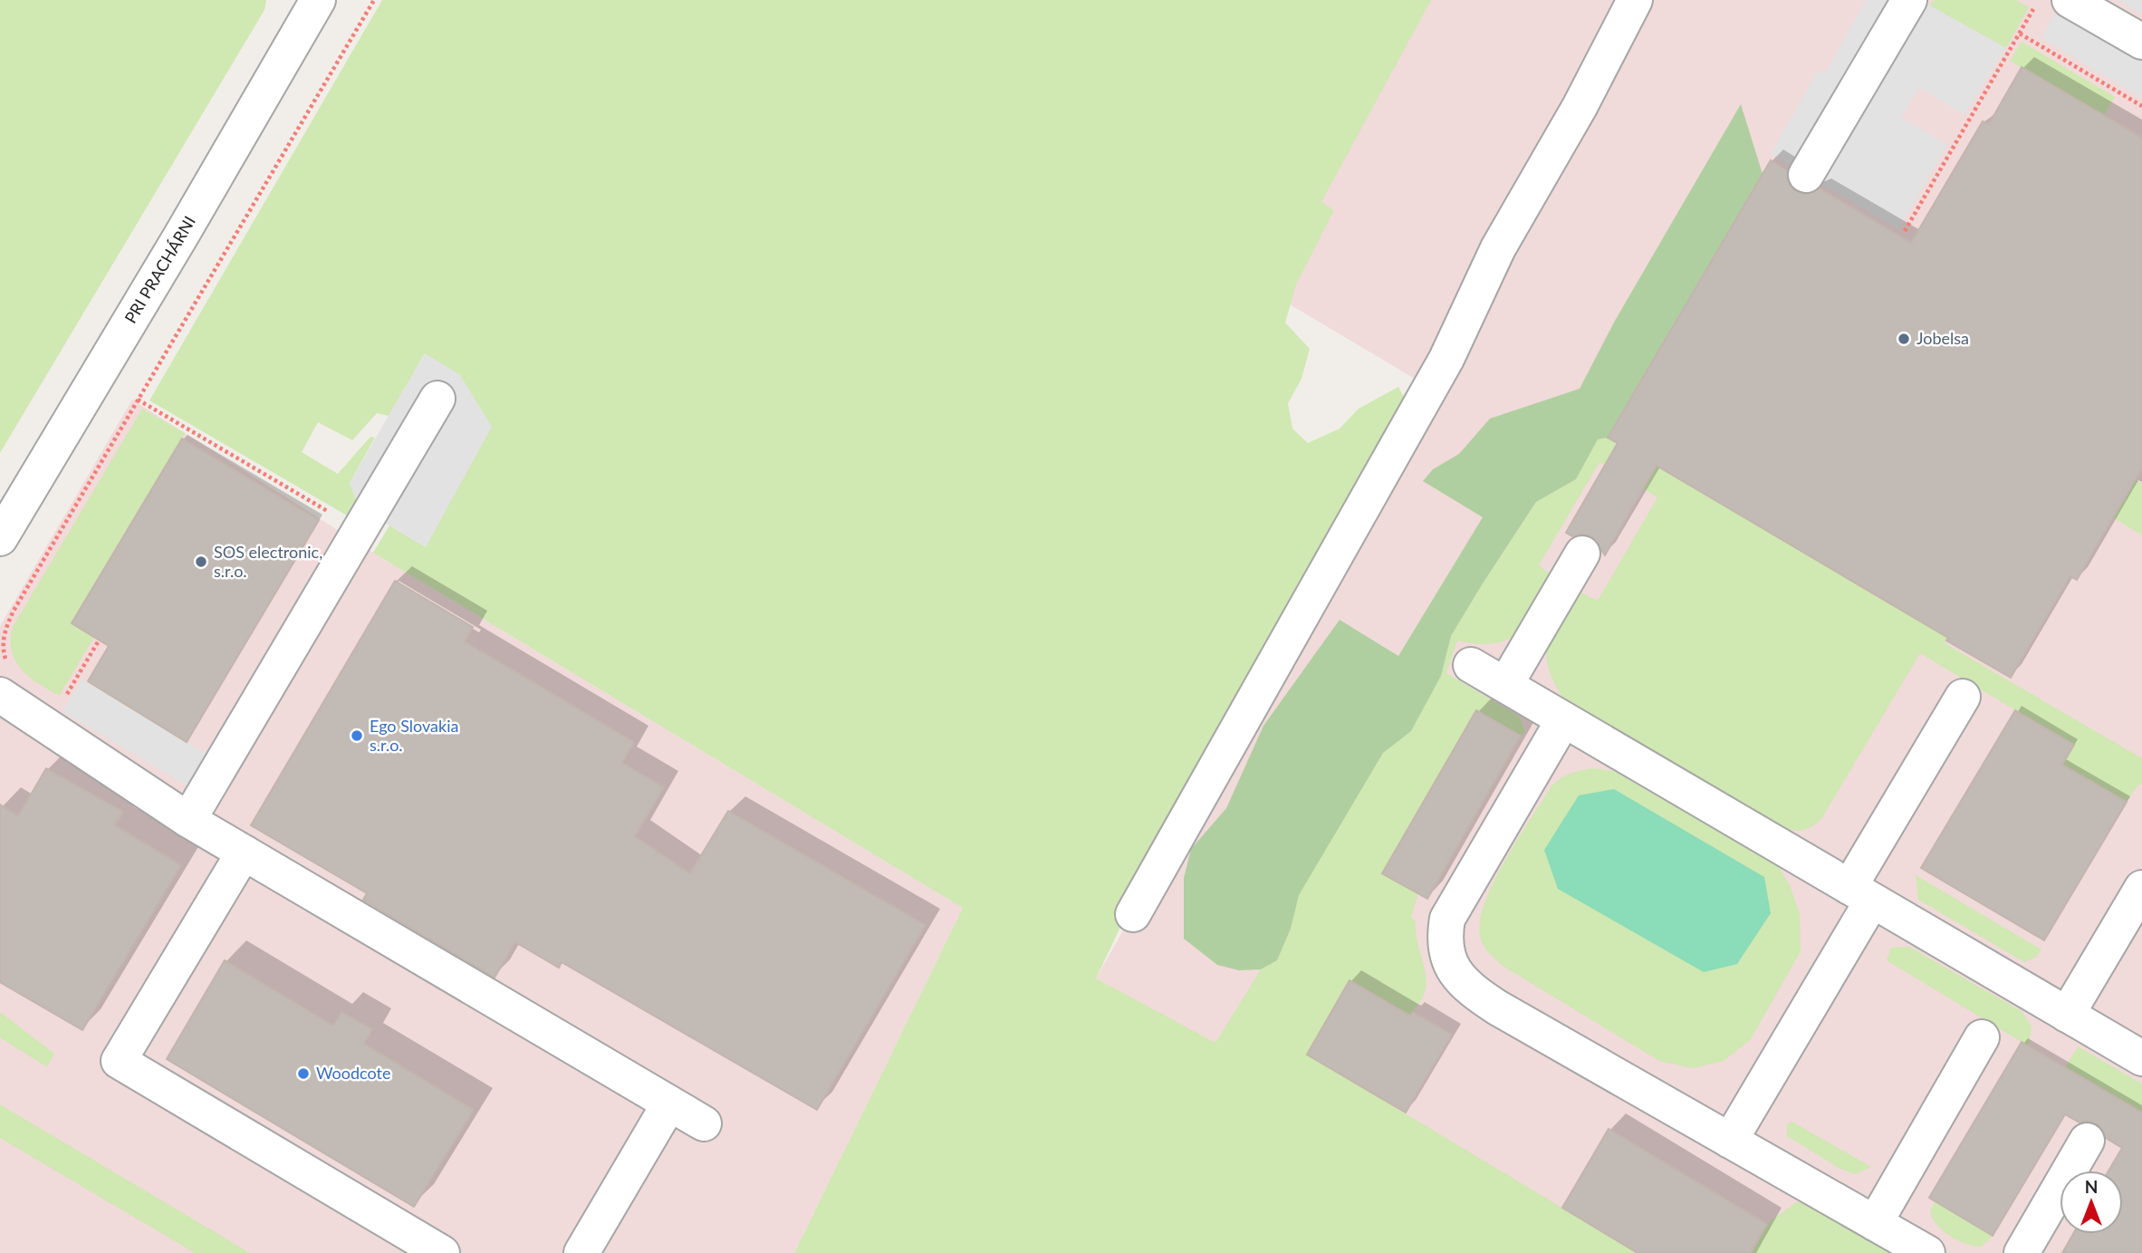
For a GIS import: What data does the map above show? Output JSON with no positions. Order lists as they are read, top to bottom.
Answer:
{
  "streets": {
    "street": ["PRI PRACHÁRNI"]
  },
  "places": [
    "Jobelsa",
    "SOS electronic, s.r.o.",
    "Ego Slovakia s.r.o.",
    "Woodcote"
  ],
  "north": "top"
}
